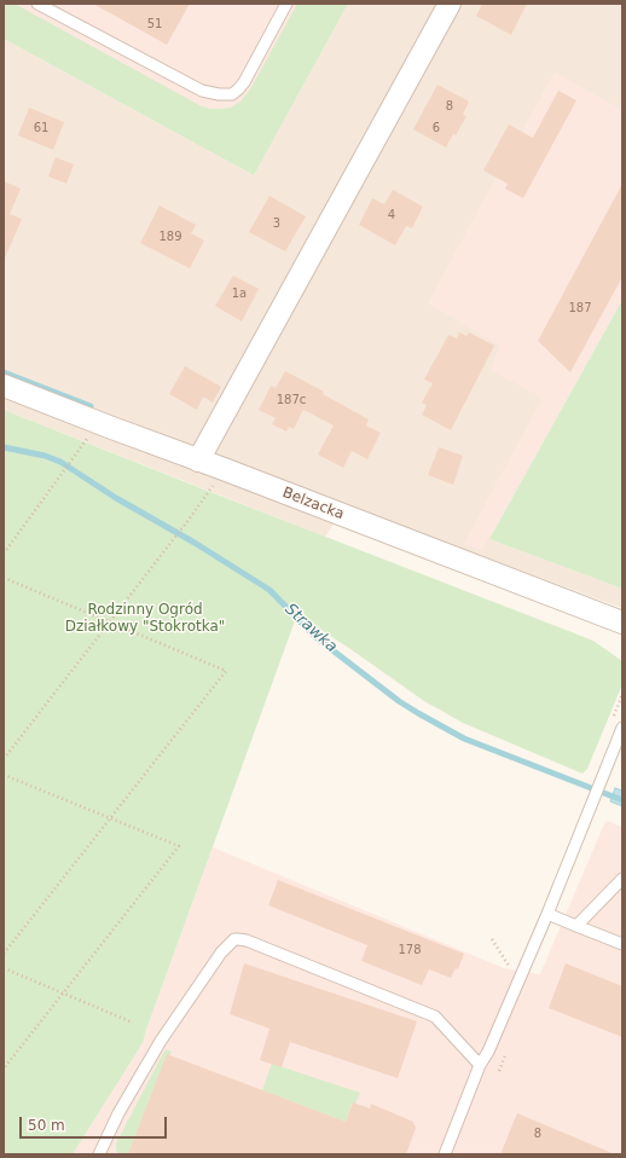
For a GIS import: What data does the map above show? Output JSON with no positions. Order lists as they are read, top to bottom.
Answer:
{
  "streets": {
    "street": ["Belzacka"]
  },
  "water": ["Strawka"],
  "parks": ["Rodzinny Ogród Działkowy \"Stokrotka\""],
  "house_numbers": [
    "51",
    "8",
    "61",
    "6",
    "4",
    "3",
    "189",
    "1a",
    "187",
    "187c",
    "178",
    "8"
  ],
  "scale_bar": "50 m"
}
